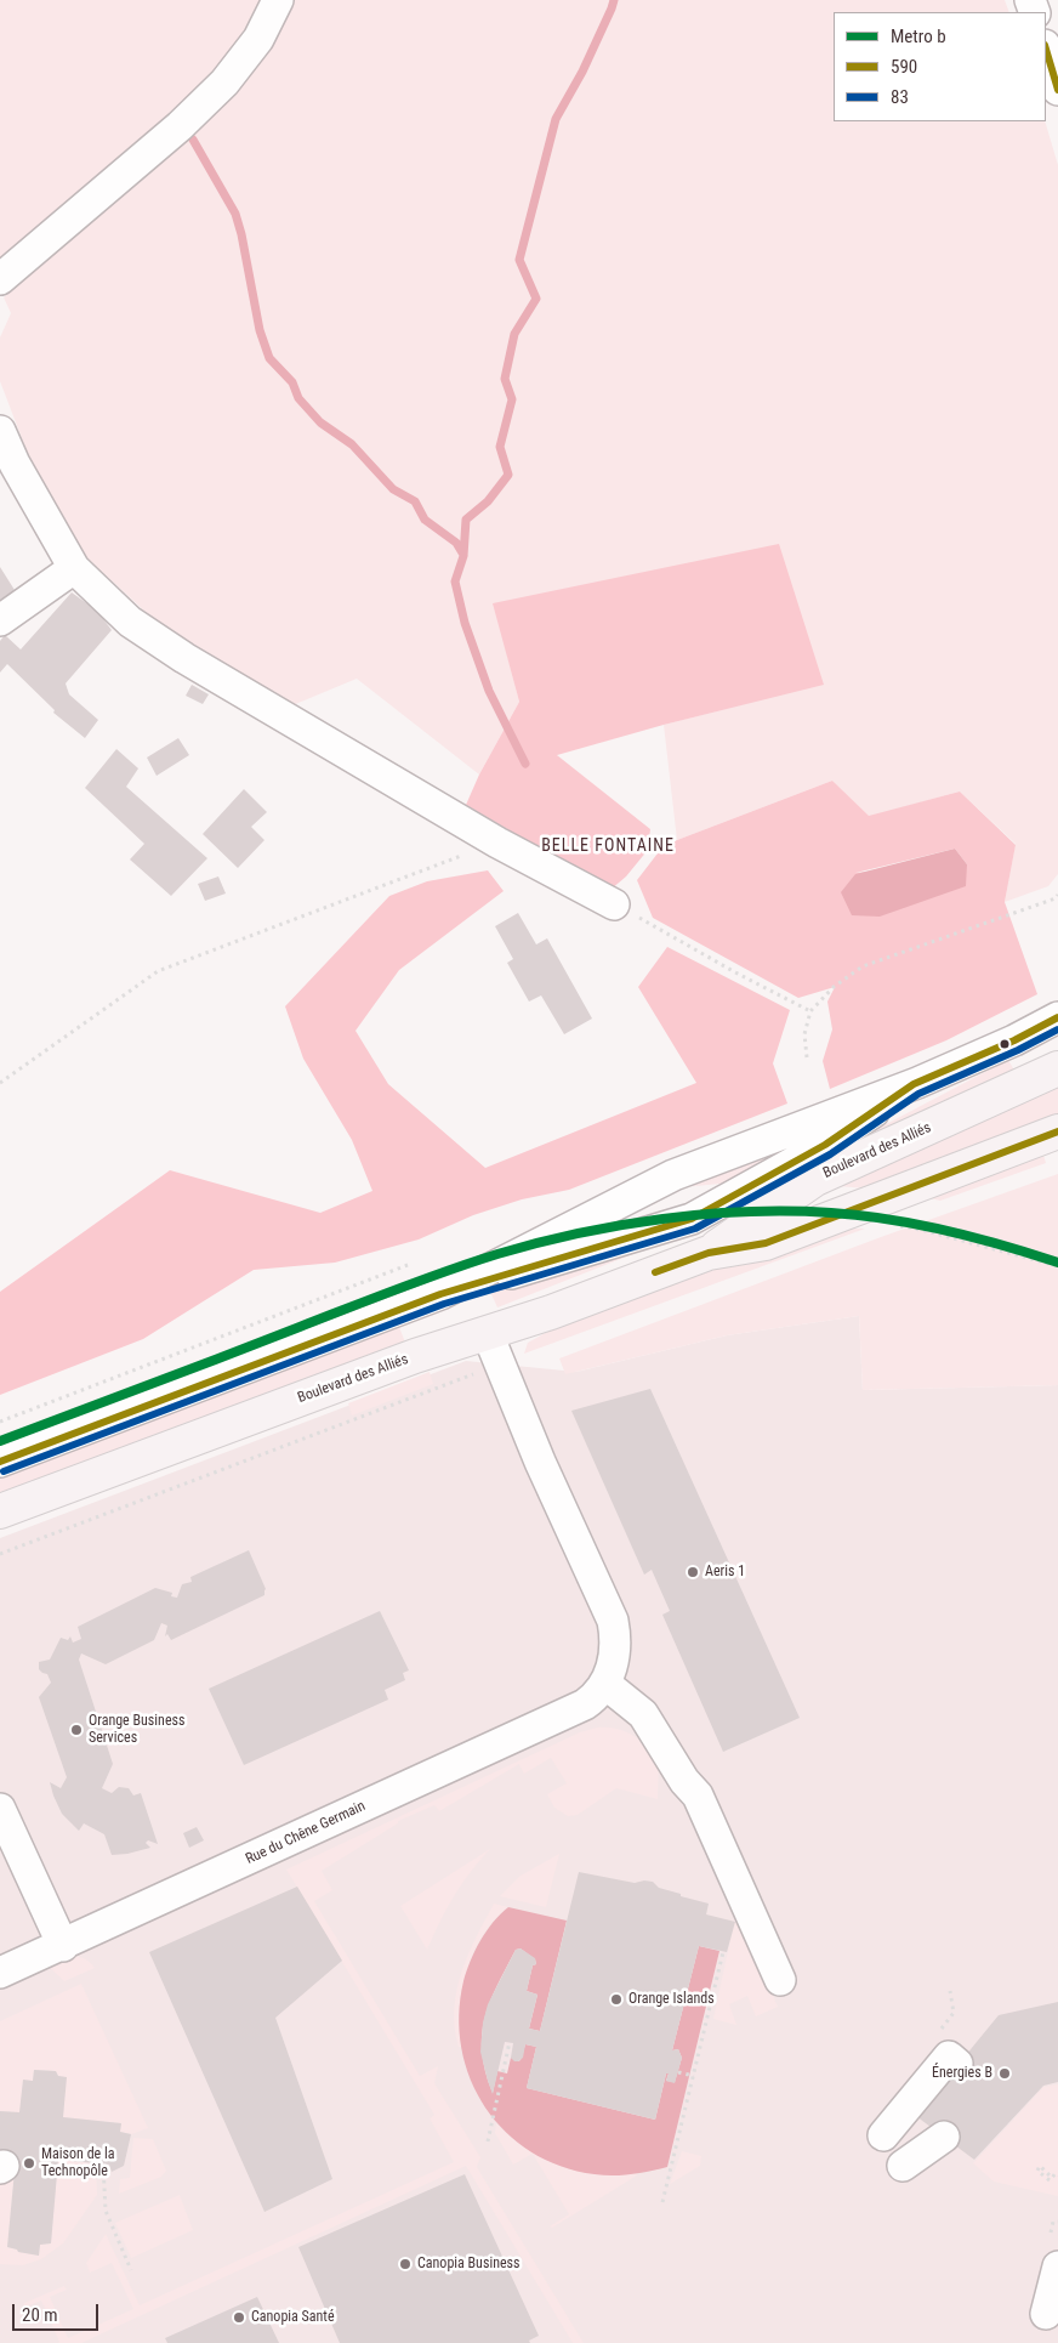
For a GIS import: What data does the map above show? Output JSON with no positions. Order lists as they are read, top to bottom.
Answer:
{
  "streets": {
    "main road": ["Boulevard des Alliés"],
    "street": ["Rue du Chêne Germain"]
  },
  "crossings": [
    ["Boulevard des Alliés", "Rue du Chêne Germain"]
  ],
  "districts": ["BELLE FONTAINE"],
  "places": [
    "Aeris 1",
    "Orange Business Services",
    "Orange Islands",
    "Énergies B",
    "Maison de la Technopôle",
    "Canopia Business",
    "Canopia Santé"
  ],
  "lines": ["transit line 590", "transit line 83", "metro line b"],
  "legend": ["Metro b", "590", "83"],
  "scale_bar": "20 m"
}
